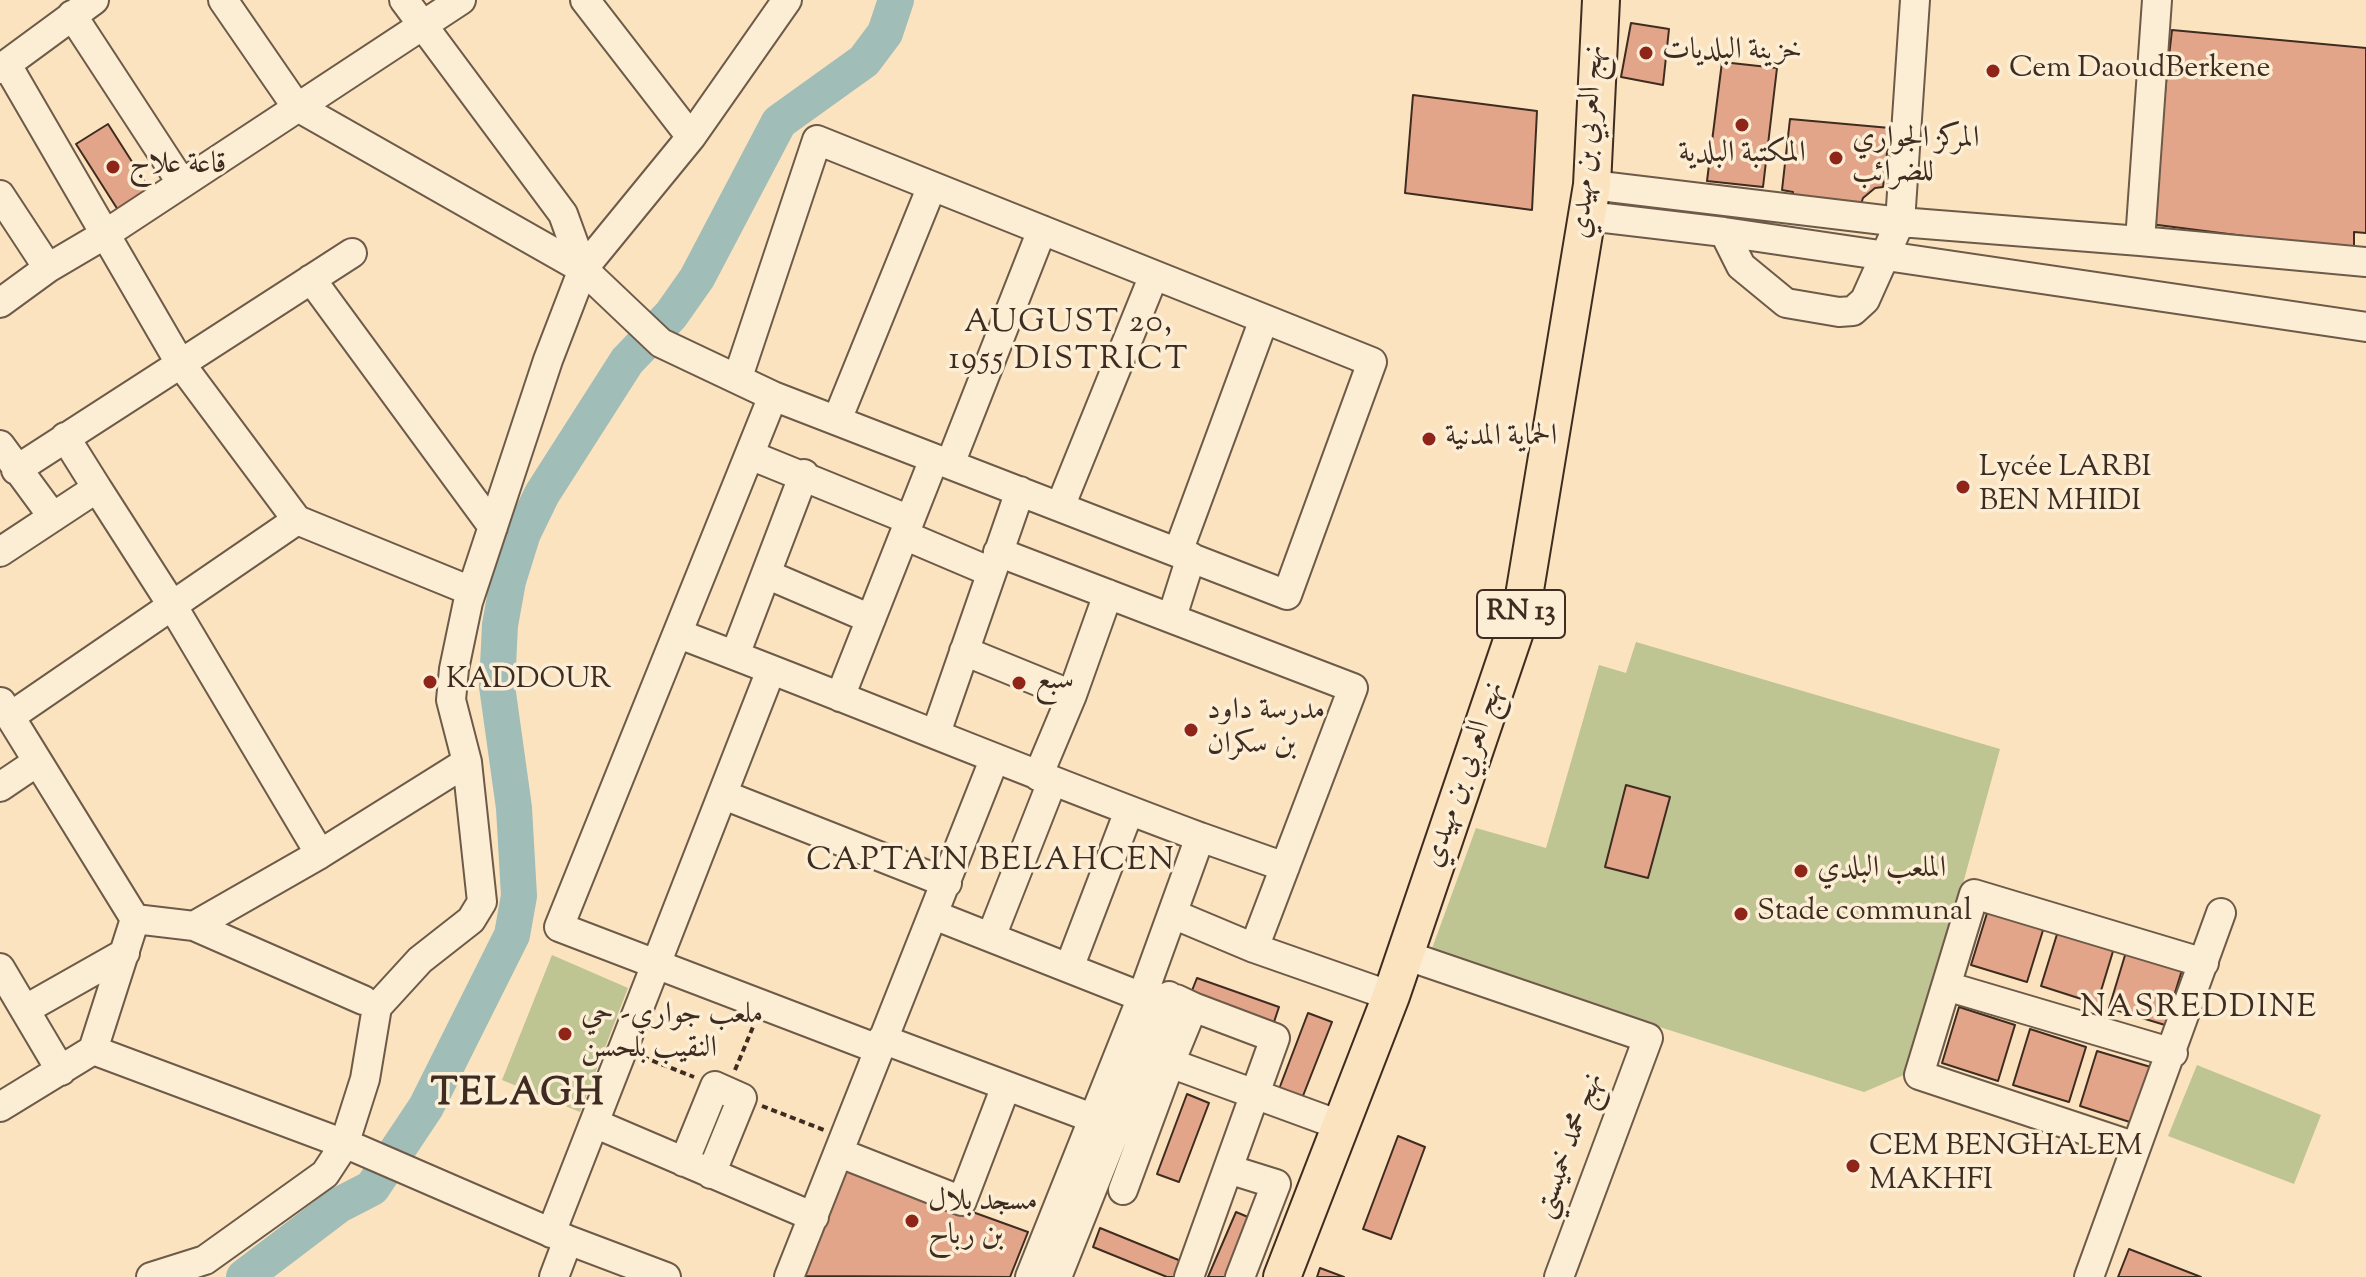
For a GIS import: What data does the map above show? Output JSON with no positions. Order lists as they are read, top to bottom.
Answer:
{
  "streets": {
    "main road": ["نهج العربي بن مهيدي", "RN 13"],
    "street": ["نهج محمد خميستي"]
  },
  "crossings": [
    ["نهج العربي بن مهيدي", "نهج محمد خميستي"]
  ],
  "districts": [
    "AUGUST 20, 1955 DISTRICT",
    "CAPTAIN BELAHCEN",
    "NASREDDINE",
    "TELAGH"
  ],
  "places": [
    "خزينة البلديات",
    "Cem DaoudBerkene",
    "المكتبة البلدية",
    "المركز الجواري للضرائب",
    "قاعة علاج",
    "الحماية المدنية",
    "Lycée LARBI BEN MHIDI",
    "KADDOUR",
    "سبع",
    "مدرسة داود بن سكران",
    "الملعب البلدي",
    "Stade communal",
    "ملعب جواري- حي النقيب بلحسن",
    "CEM BENGHALEM MAKHFI",
    "مسجد بلال بن رباح"
  ]
}
